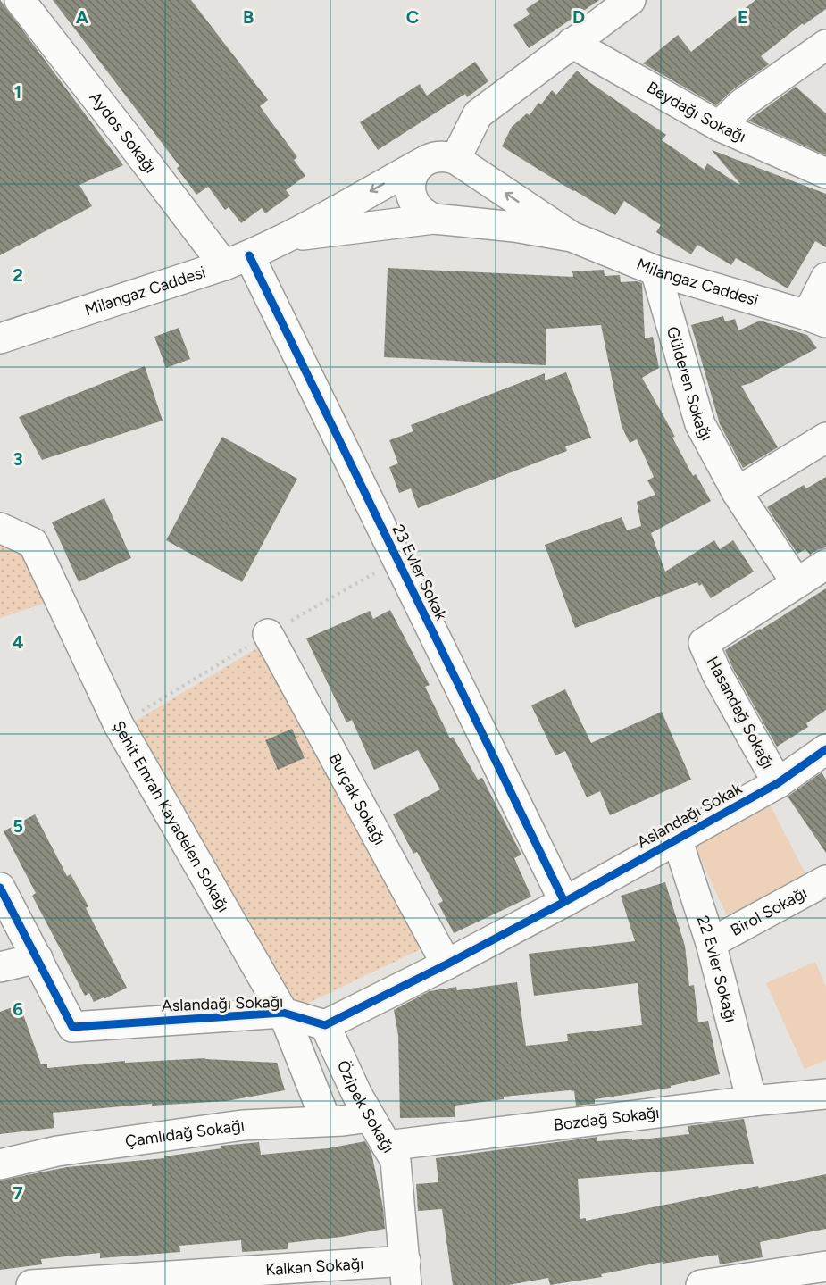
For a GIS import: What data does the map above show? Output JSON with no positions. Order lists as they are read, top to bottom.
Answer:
{
  "streets": {
    "street": [
      "Beydağı Sokağı",
      "Aydos Sokağı",
      "Milangaz Caddesi",
      "Gülderen Sokağı",
      "23 Evler Sokak",
      "Hasandağ Sokağı",
      "Burçak Sokağı",
      "Aslandağı Sokak",
      "Şehit Emrah Kayadelen Sokağı",
      "Birol Sokağı",
      "22 Evler Sokağı",
      "Aslandağı Sokağı",
      "Özipek Sokağı",
      "Bozdağ Sokağı",
      "Çamlıdağ Sokağı",
      "Kalkan Sokağı"
    ]
  },
  "crossings": [
    ["Aydos Sokağı", "Milangaz Caddesi"],
    ["Aydos Sokağı", "23 Evler Sokak"],
    ["Milangaz Caddesi", "Gülderen Sokağı"],
    ["Milangaz Caddesi", "23 Evler Sokak"],
    ["Gülderen Sokağı", "Hasandağ Sokağı"],
    ["23 Evler Sokak", "Aslandağı Sokak"],
    ["Hasandağ Sokağı", "Aslandağı Sokak"],
    ["Aslandağı Sokak", "22 Evler Sokağı"],
    ["Şehit Emrah Kayadelen Sokağı", "Aslandağı Sokağı"],
    ["Şehit Emrah Kayadelen Sokağı", "Çamlıdağ Sokağı"],
    ["Birol Sokağı", "22 Evler Sokağı"],
    ["22 Evler Sokağı", "Bozdağ Sokağı"],
    ["Aslandağı Sokağı", "Özipek Sokağı"],
    ["Özipek Sokağı", "Bozdağ Sokağı"],
    ["Özipek Sokağı", "Çamlıdağ Sokağı"],
    ["Özipek Sokağı", "Kalkan Sokağı"]
  ],
  "grid": {
    "columns": [
      "A",
      "B",
      "C",
      "D",
      "E"
    ],
    "rows": [
      "1",
      "2",
      "3",
      "4",
      "5",
      "6",
      "7"
    ]
  }
}
